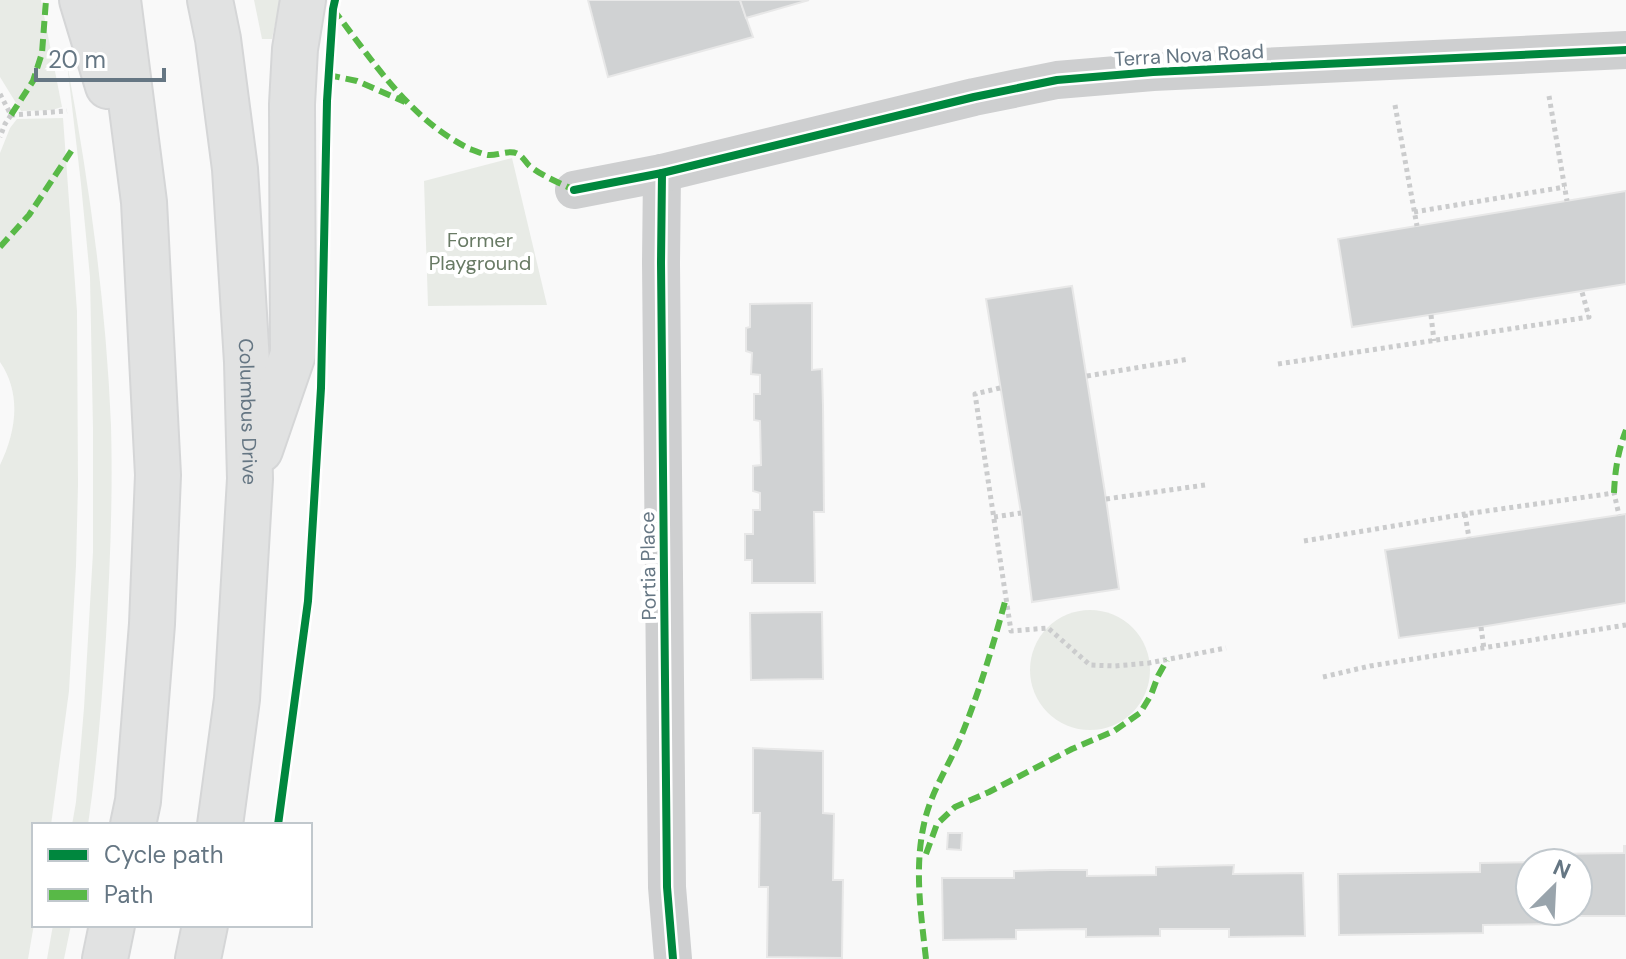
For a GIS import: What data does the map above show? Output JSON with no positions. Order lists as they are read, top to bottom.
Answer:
{
  "streets": {
    "main road": ["Columbus Drive"],
    "street": ["Terra Nova Road", "Portia Place"]
  },
  "crossings": [
    ["Terra Nova Road", "Portia Place"]
  ],
  "parks": ["Former Playground"],
  "legend": ["Cycle path", "Path"],
  "scale_bar": "20 m",
  "north": "top right"
}
